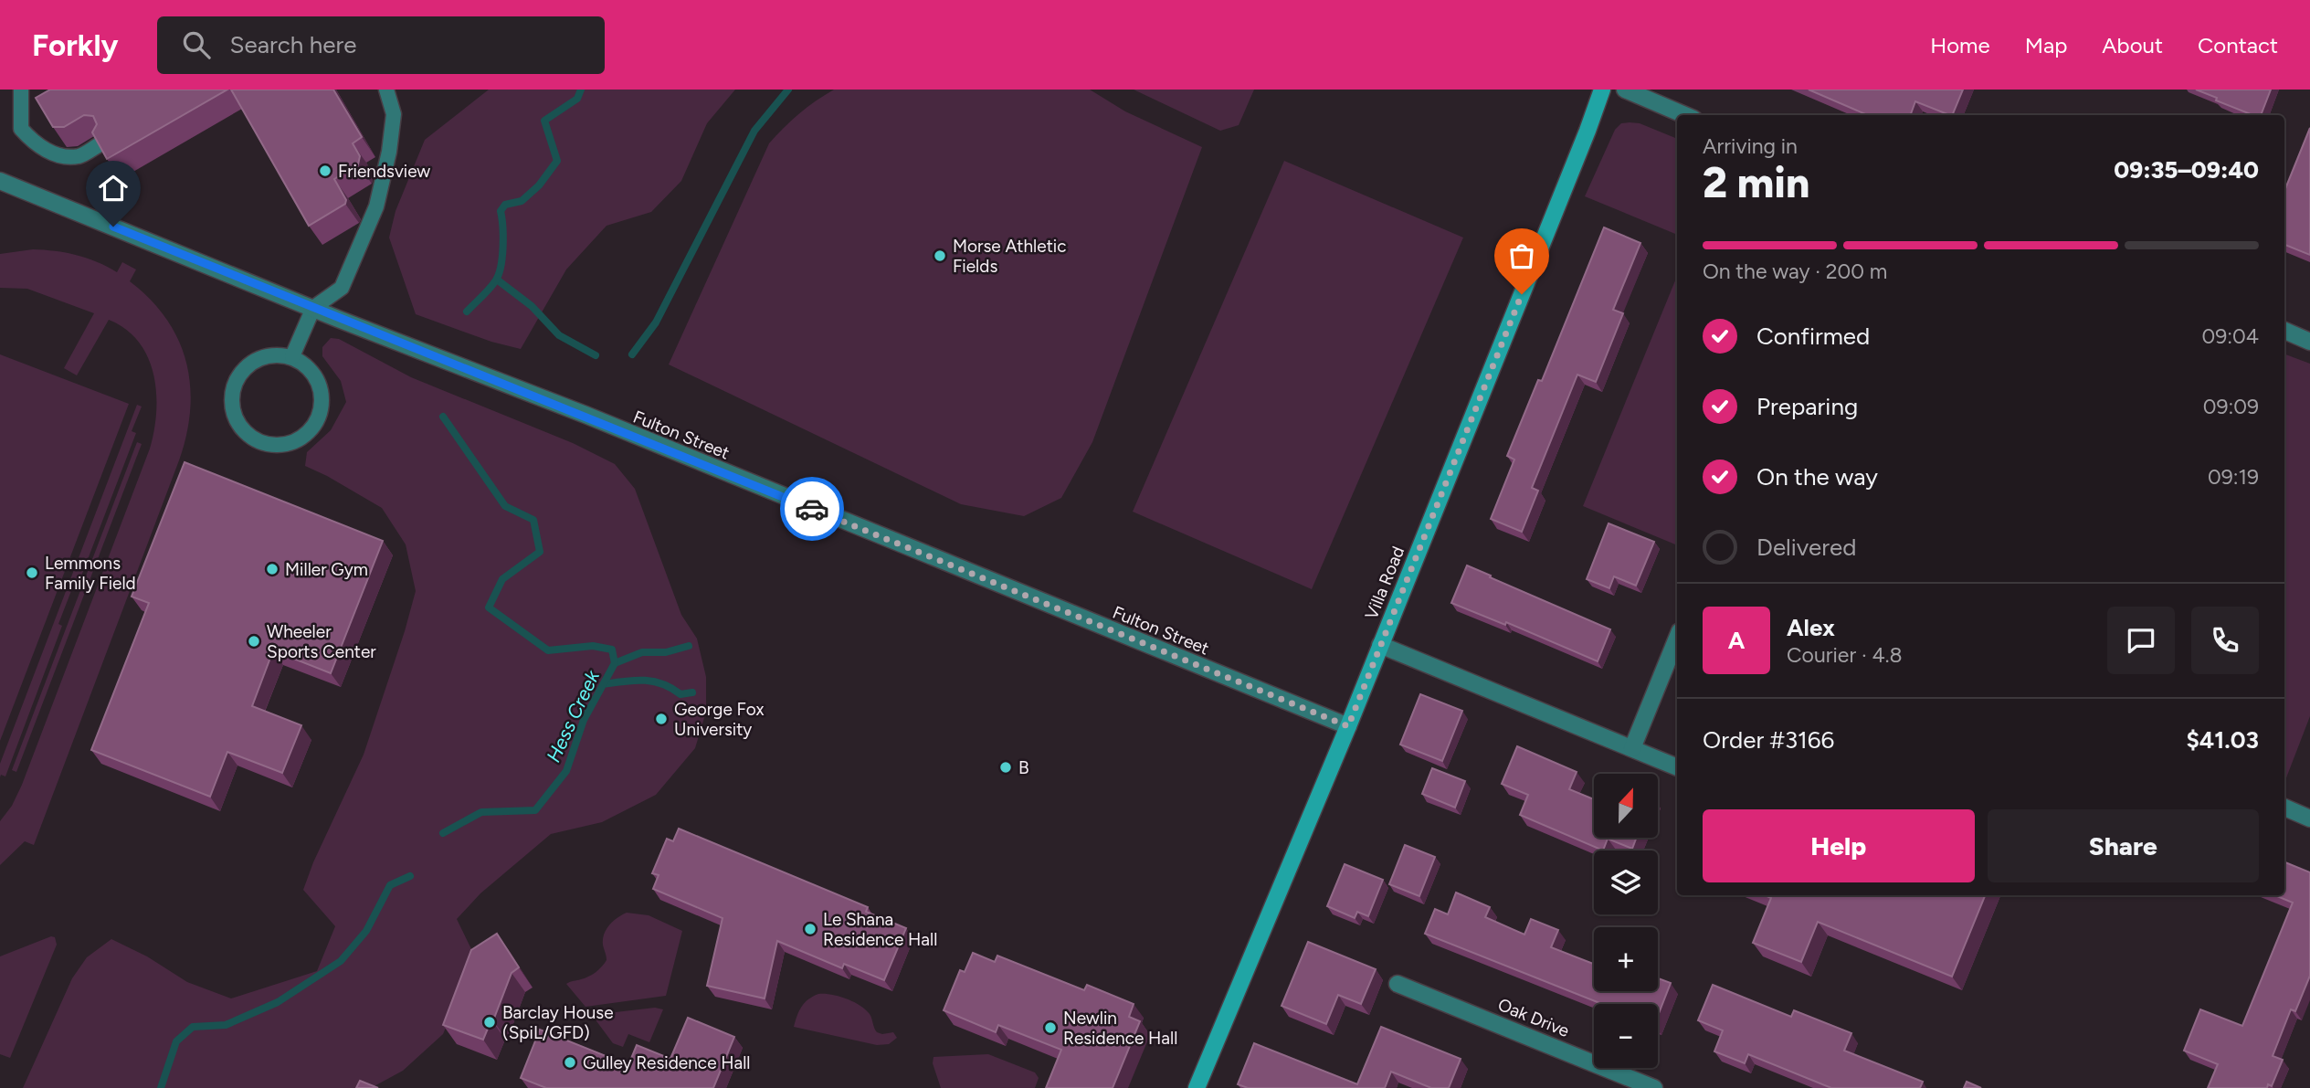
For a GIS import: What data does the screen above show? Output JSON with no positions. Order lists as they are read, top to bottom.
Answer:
{
  "streets": {
    "main road": ["Villa Road"],
    "street": ["Fulton Street", "Oak Drive"]
  },
  "crossings": [
    ["Fulton Street", "Villa Road"]
  ],
  "water": ["Hess Creek"],
  "places": [
    "Friendsview",
    "Morse Athletic Fields",
    "Miller Gym",
    "Lemmons Family Field",
    "Wheeler Sports Center",
    "George Fox University",
    "B",
    "Le Shana Residence Hall",
    "Barclay House (SpiL/GFD)",
    "Newlin Residence Hall",
    "Gulley Residence Hall"
  ],
  "north": "top",
  "page": {
    "header": "Forkly",
    "search": "Search here",
    "nav": [
      "Home",
      "Map",
      "About",
      "Contact"
    ],
    "heading": ["2 min", "Arriving in", "09:35–09:40"],
    "panel": [
      "Alex",
      "Courier · 4.8",
      "Order #3166",
      "$41.03"
    ],
    "bar": "On the way · 200 m",
    "list": [
      ["Confirmed", "09:04"],
      ["Preparing", "09:09"],
      ["On the way", "09:19"],
      "Delivered"
    ],
    "round": "A",
    "map_buttons": ["+", "−"],
    "buttons": ["Help", "Share"]
  }
}
